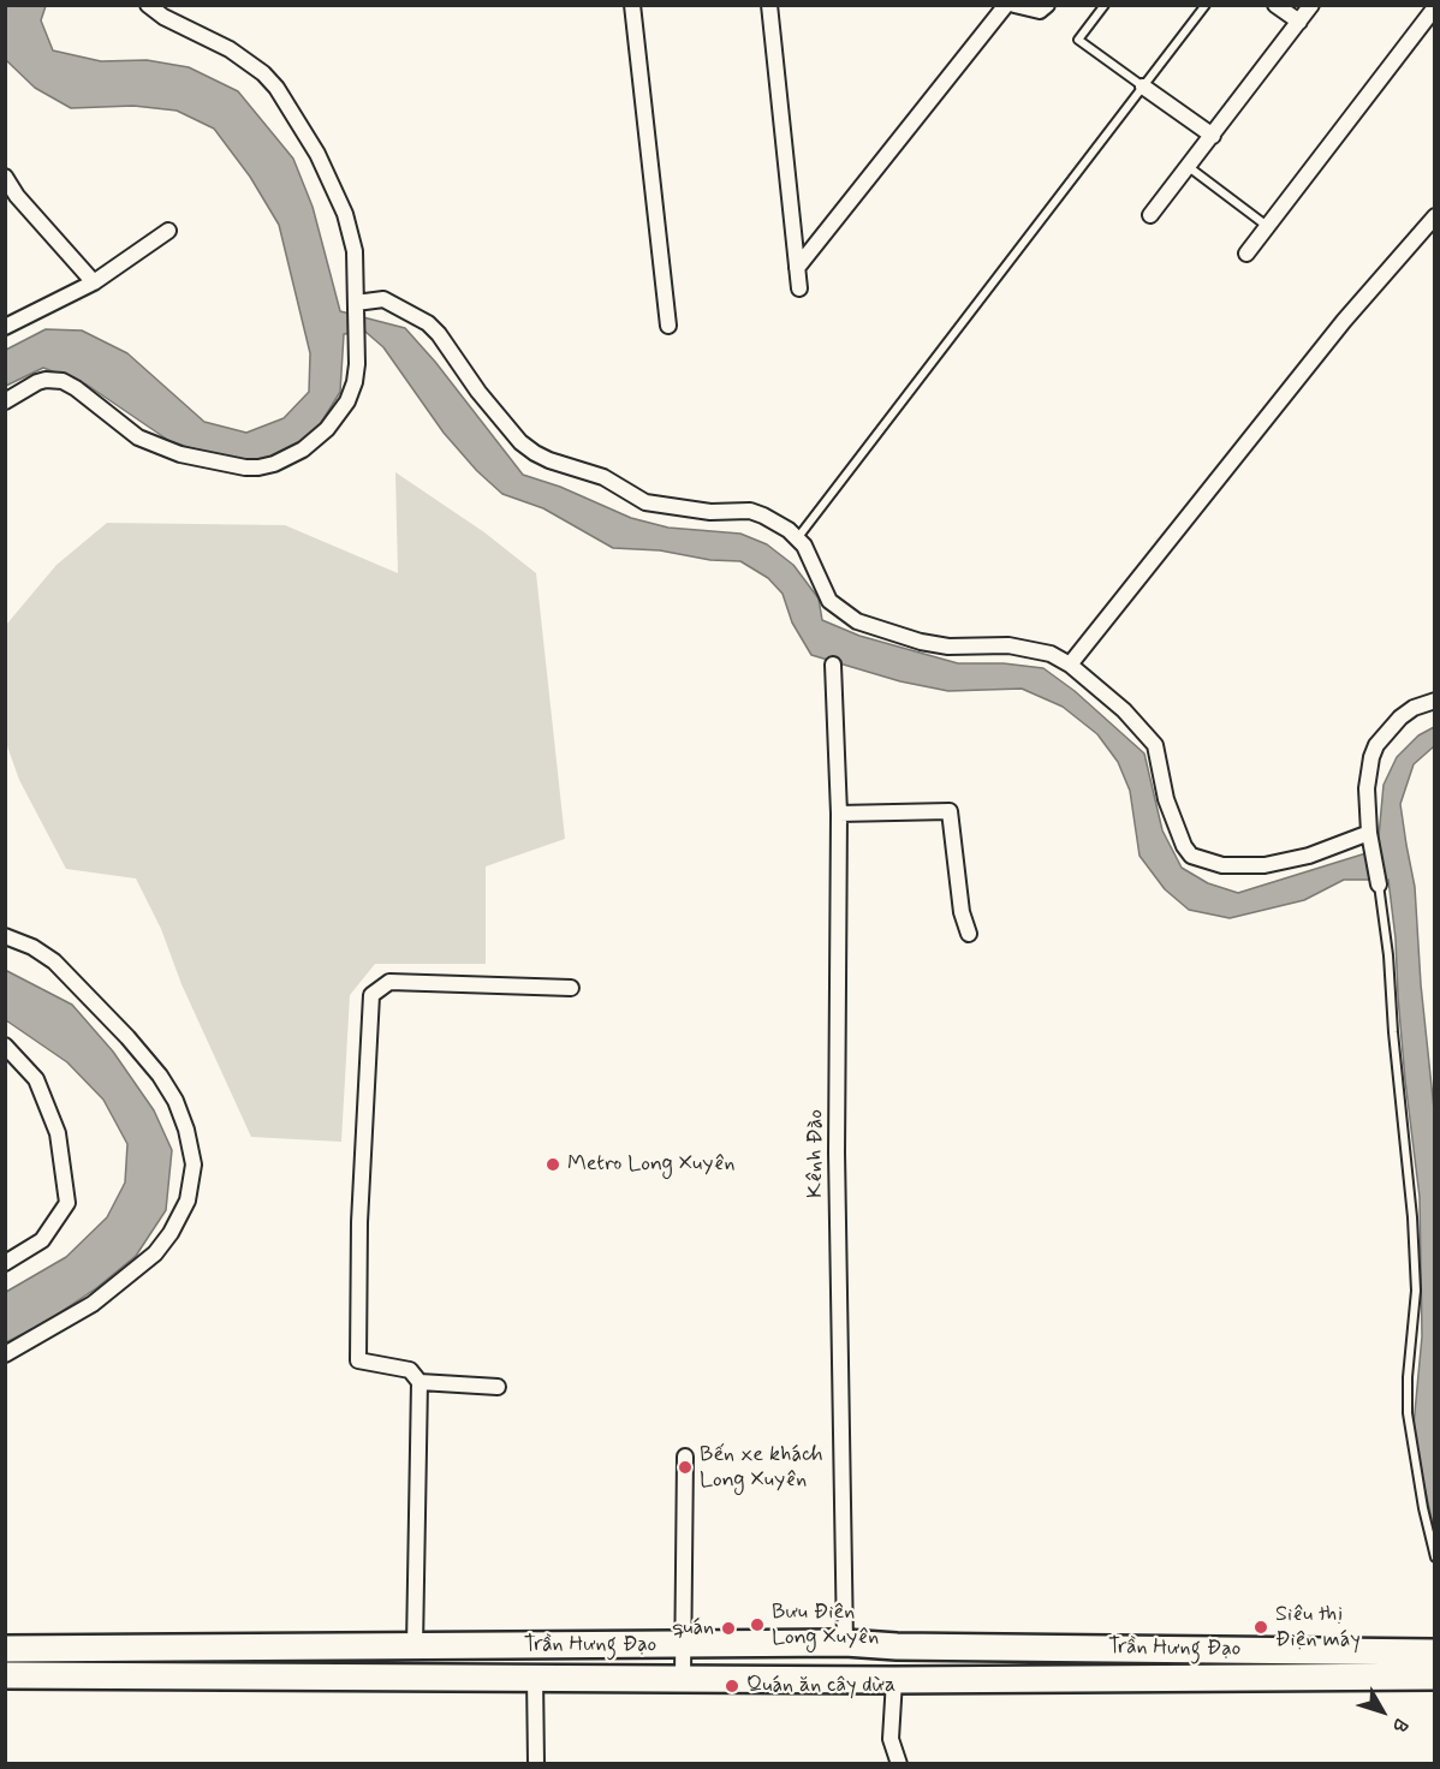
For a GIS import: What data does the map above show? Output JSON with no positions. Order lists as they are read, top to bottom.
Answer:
{
  "streets": {
    "highway": ["Trần Hưng Đạo"],
    "street": ["Kênh Đào"]
  },
  "crossings": [
    ["Kênh Đào", "Trần Hưng Đạo"]
  ],
  "places": [
    "Metro Long Xuyên",
    "Bến xe khách Long Xuyên",
    "Bưu Điện Long Xuyên",
    "Siêu thị Điện máy",
    "quán",
    "Quán ăn cây dừa"
  ],
  "north": "bottom right"
}
